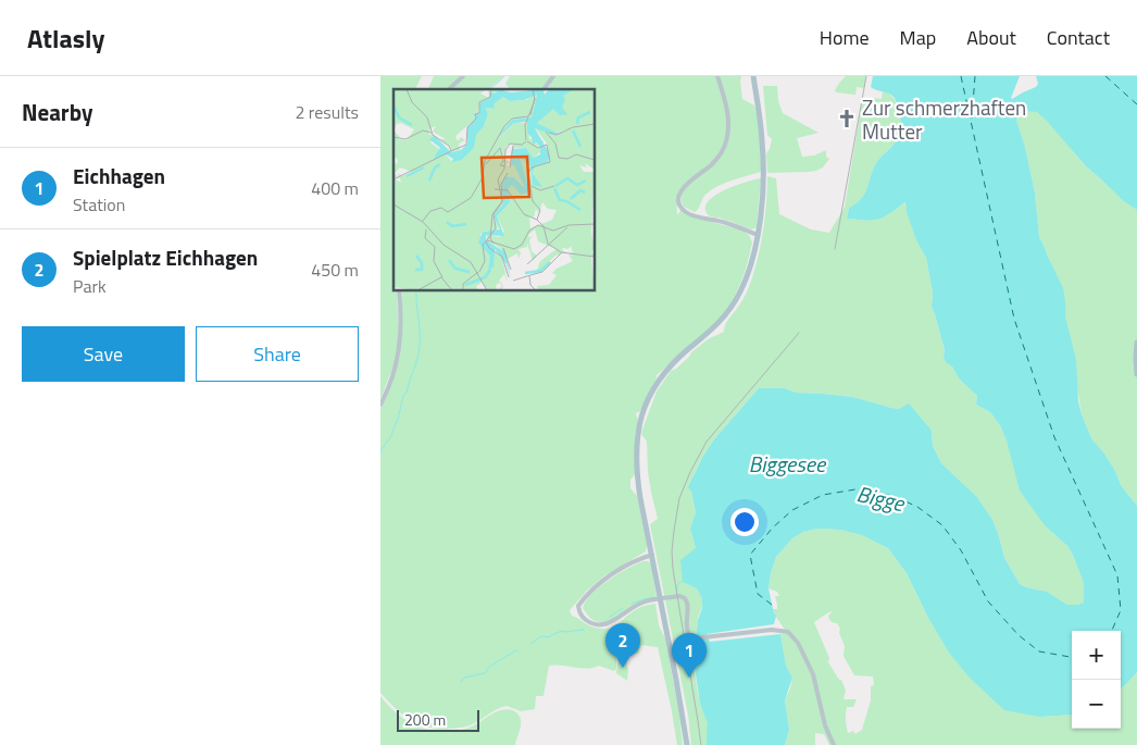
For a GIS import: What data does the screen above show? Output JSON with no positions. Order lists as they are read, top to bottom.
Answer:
{
  "water": ["Biggesee", "Bigge"],
  "places": {
    "church": ["Zur schmerzhaften Mutter"]
  },
  "scale_bar": "200 m",
  "page": {
    "header": "Atlasly",
    "nav": [
      "Home",
      "Map",
      "About",
      "Contact"
    ],
    "heading": ["Nearby", "2 results"],
    "list": [
      {
        "mark": "1",
        "name": "Eichhagen",
        "note": "Station",
        "value": "400 m"
      },
      {
        "mark": "2",
        "name": "Spielplatz Eichhagen",
        "note": "Park",
        "value": "450 m"
      }
    ],
    "buttons": ["Save", "Share"],
    "pins": ["2", "1"],
    "map_buttons": ["+", "−"],
    "scale": "200 m"
  }
}
